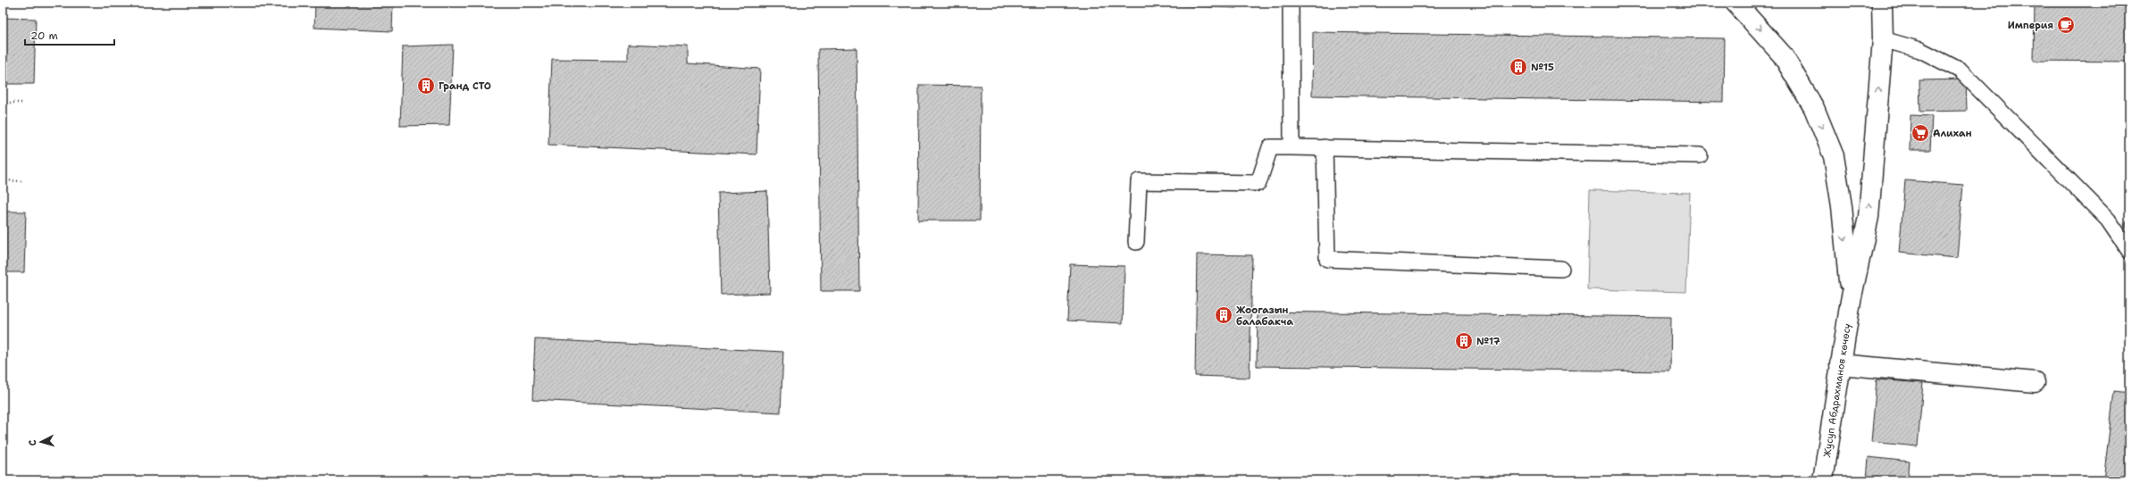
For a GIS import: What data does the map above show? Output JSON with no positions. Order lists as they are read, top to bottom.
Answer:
{
  "streets": {
    "street": ["Жусуп Абдрахманов көчөсү"]
  },
  "places": {
    "cafe": ["Империя"],
    "building": [
      "№15",
      "Гранд СТО",
      "Жоогазын балабакча",
      "№17"
    ],
    "supermarket": ["Алихан"]
  },
  "scale_bar": "20 m",
  "north": "left"
}
